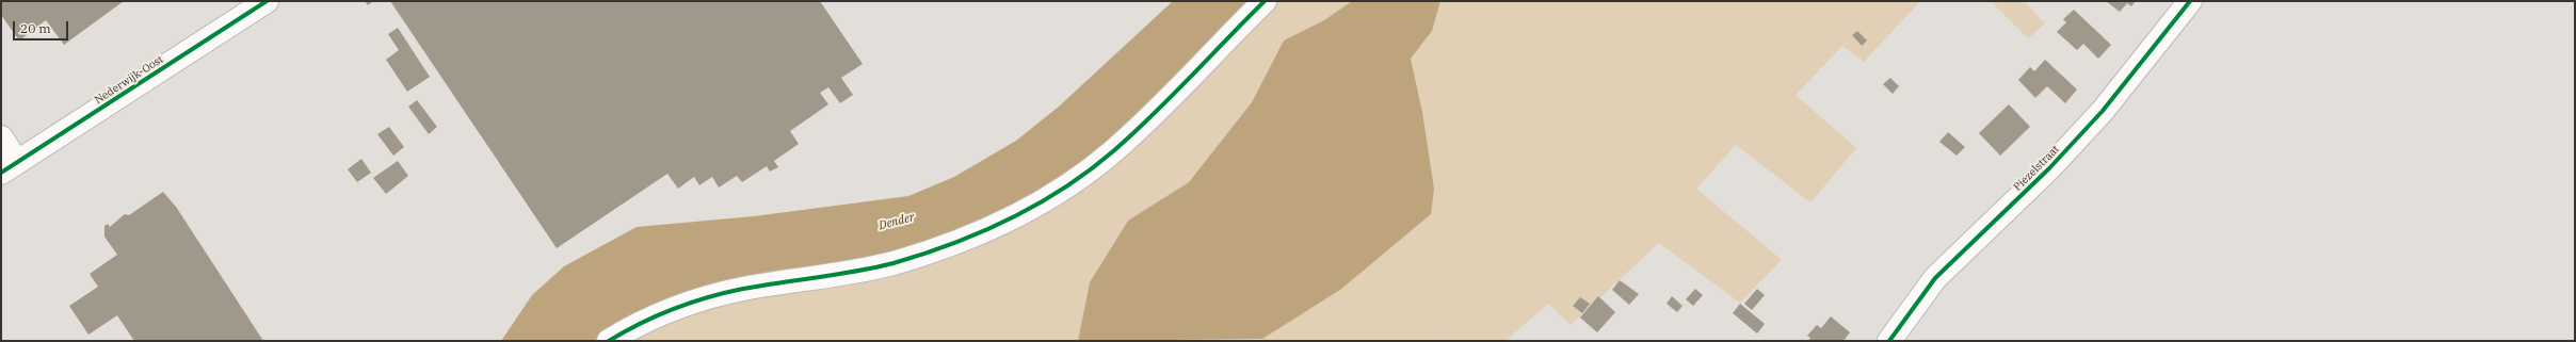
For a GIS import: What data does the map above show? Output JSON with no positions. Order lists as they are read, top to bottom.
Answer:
{
  "streets": {
    "street": ["Nederwijk-Oost", "Piezelstraat"]
  },
  "water": ["Dender"],
  "scale_bar": "20 m"
}
